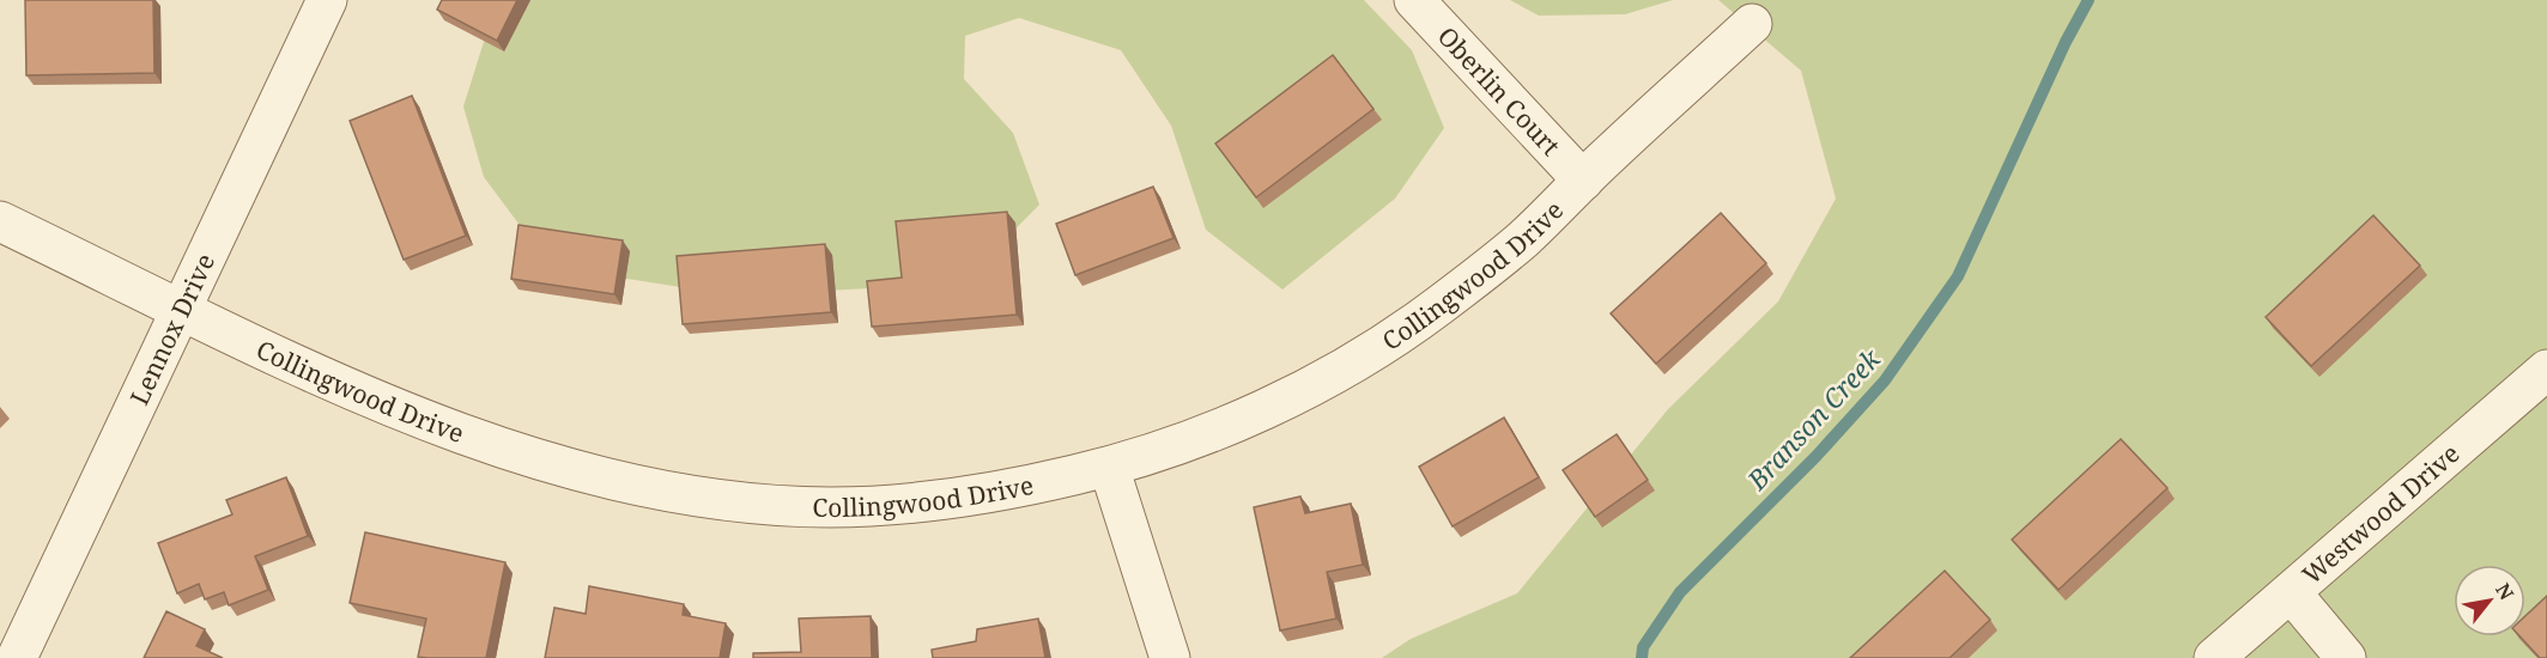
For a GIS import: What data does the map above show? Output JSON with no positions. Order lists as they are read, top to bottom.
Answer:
{
  "streets": {
    "street": [
      "Oberlin Court",
      "Collingwood Drive",
      "Lennox Drive",
      "Westwood Drive"
    ]
  },
  "crossings": [
    ["Oberlin Court", "Collingwood Drive"],
    ["Collingwood Drive", "Lennox Drive"]
  ],
  "water": ["Branson Creek"],
  "north": "top right"
}
